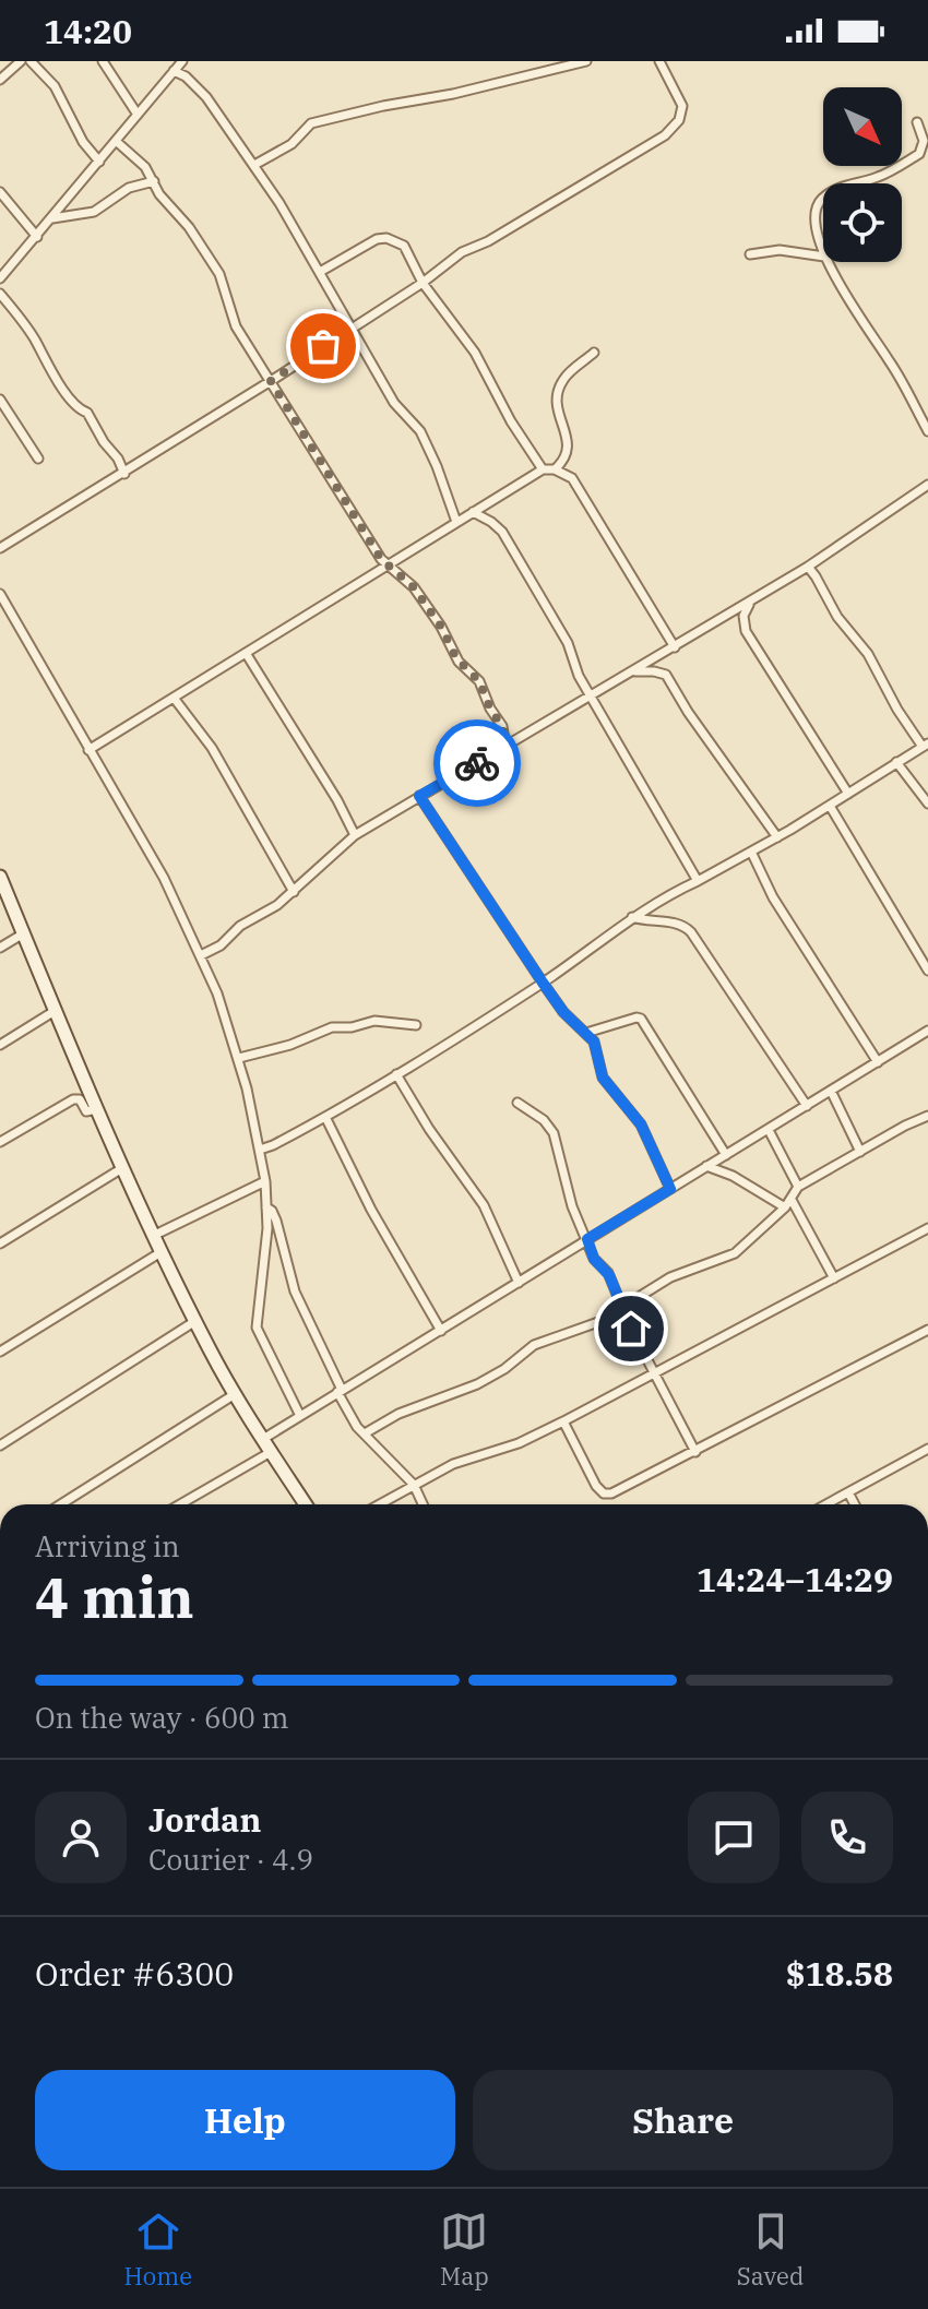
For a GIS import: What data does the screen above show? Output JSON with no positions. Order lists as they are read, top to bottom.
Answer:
{
  "north": "bottom right",
  "page": {
    "status": "14:20",
    "heading": ["4 min", "Arriving in", "14:24–14:29"],
    "panel": [
      "Jordan",
      "Courier · 4.9",
      "Order #6300",
      "$18.58"
    ],
    "bar": "On the way · 600 m",
    "buttons": ["Help", "Share"],
    "tabs": ["Home", "Map", "Saved"]
  }
}
